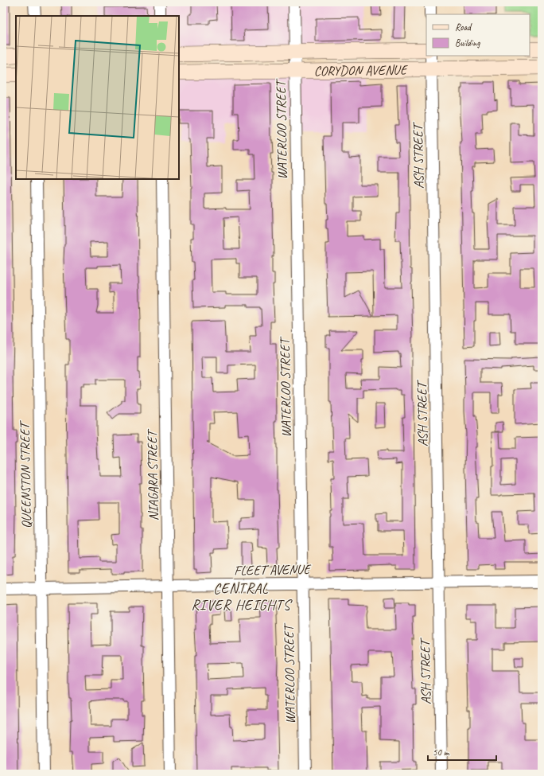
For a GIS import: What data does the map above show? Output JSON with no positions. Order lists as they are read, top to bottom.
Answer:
{
  "streets": {
    "main road": ["CORYDON AVENUE"],
    "street": [
      "WATERLOO STREET",
      "ASH STREET",
      "QUEENSTON STREET",
      "NIAGARA STREET",
      "FLEET AVENUE"
    ]
  },
  "crossings": [
    ["CORYDON AVENUE", "WATERLOO STREET"],
    ["CORYDON AVENUE", "ASH STREET"],
    ["WATERLOO STREET", "FLEET AVENUE"],
    ["ASH STREET", "FLEET AVENUE"],
    ["QUEENSTON STREET", "FLEET AVENUE"],
    ["NIAGARA STREET", "FLEET AVENUE"]
  ],
  "districts": ["CENTRAL RIVER HEIGHTS"],
  "legend": ["Road", "Building"],
  "scale_bar": "50 m"
}
